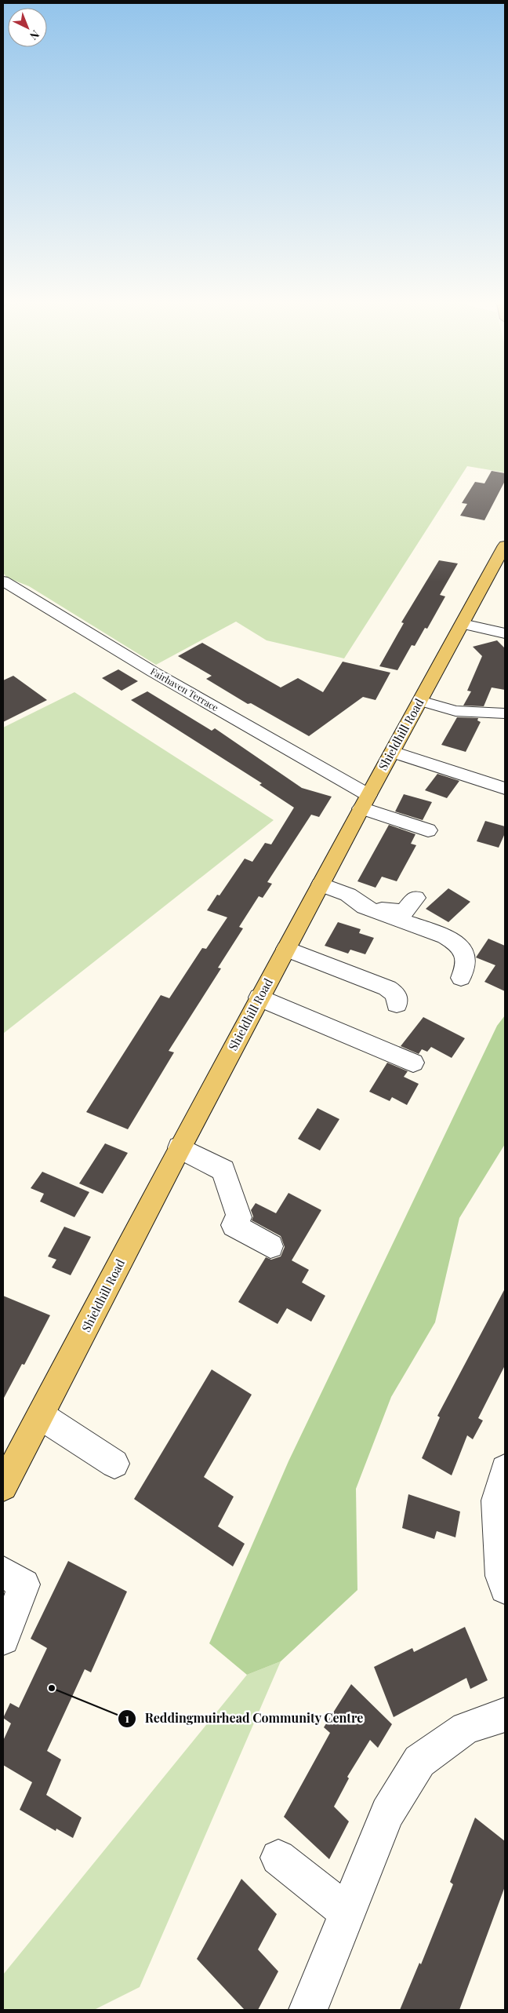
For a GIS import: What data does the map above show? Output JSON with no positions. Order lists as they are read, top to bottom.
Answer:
{
  "streets": {
    "main road": ["Shieldhill Road"],
    "street": ["Fairhaven Terrace"]
  },
  "crossings": [
    ["Fairhaven Terrace", "Shieldhill Road"]
  ],
  "places": ["Reddingmuirhead Community Centre"],
  "north": "bottom right"
}
